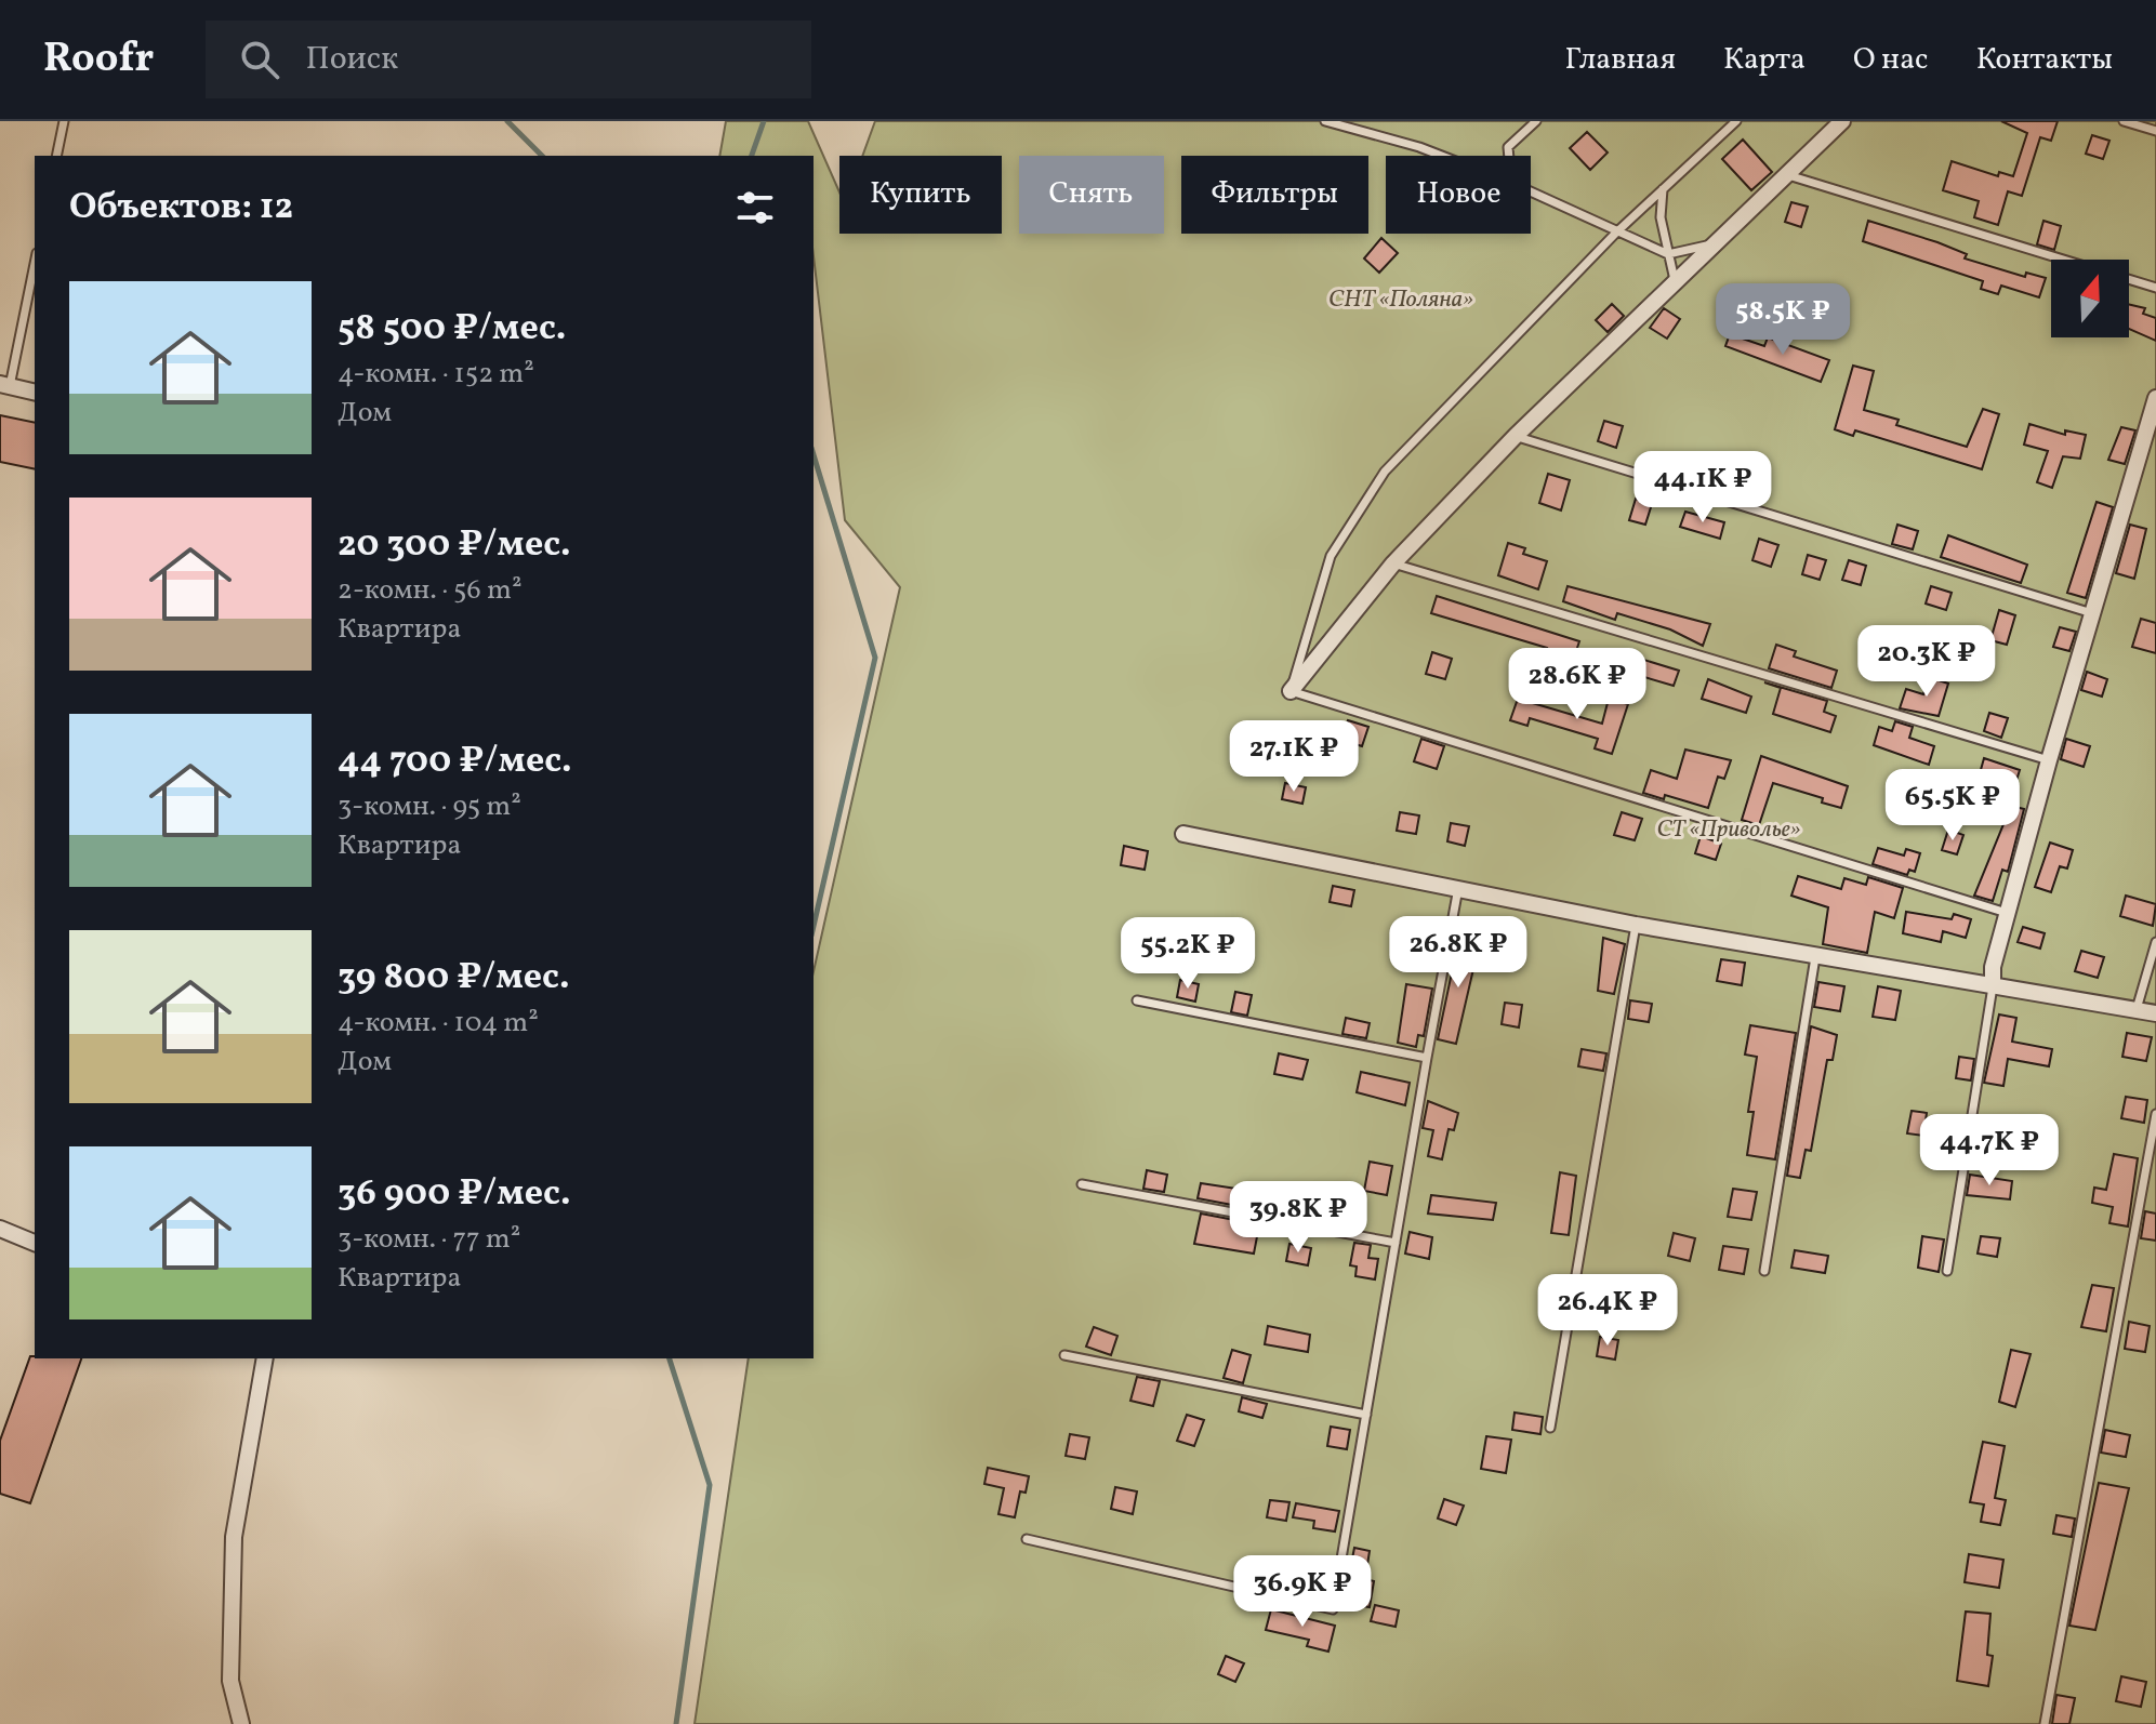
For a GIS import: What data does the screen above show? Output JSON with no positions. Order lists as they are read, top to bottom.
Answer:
{
  "parks": ["СНТ «Поляна»", "СТ «Приволье»"],
  "north": "top",
  "page": {
    "header": "Roofr",
    "search": "Поиск",
    "nav": [
      "Главная",
      "Карта",
      "О нас",
      "Контакты"
    ],
    "chip": [
      "Купить",
      "Снять",
      "Фильтры",
      "Новое"
    ],
    "heading": "Объектов: 12",
    "list": [
      {
        "name": "58 500 ₽/мес.",
        "note": "4-комн. · 152 m² · Дом"
      },
      {
        "name": "20 300 ₽/мес.",
        "note": "2-комн. · 56 m² · Квартира"
      },
      {
        "name": "44 700 ₽/мес.",
        "note": "3-комн. · 95 m² · Квартира"
      },
      {
        "name": "39 800 ₽/мес.",
        "note": "4-комн. · 104 m² · Дом"
      },
      {
        "name": "36 900 ₽/мес.",
        "note": "3-комн. · 77 m² · Квартира"
      }
    ],
    "price": [
      "58.5K ₽",
      "44.1K ₽",
      "20.3K ₽",
      "28.6K ₽",
      "27.1K ₽",
      "65.5K ₽",
      "26.8K ₽",
      "55.2K ₽",
      "44.7K ₽",
      "39.8K ₽",
      "26.4K ₽",
      "36.9K ₽"
    ]
  }
}
